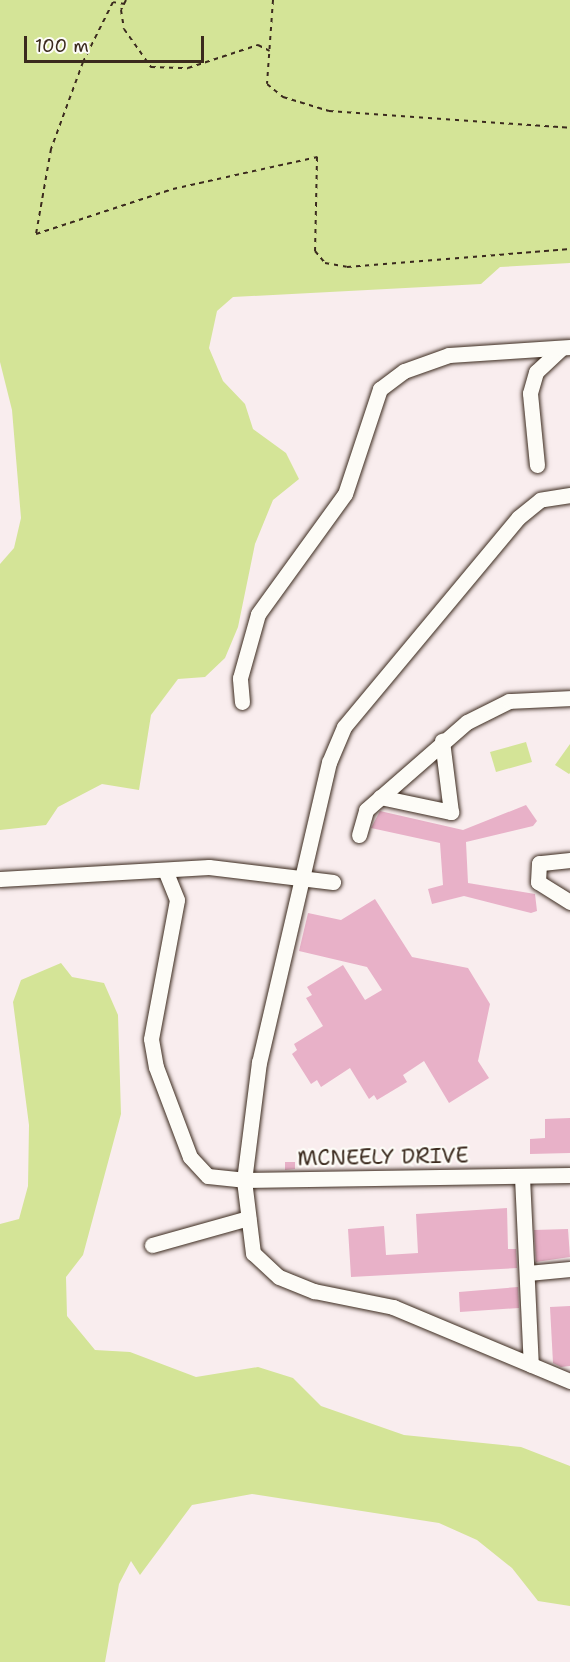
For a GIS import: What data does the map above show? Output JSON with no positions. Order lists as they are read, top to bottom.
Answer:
{
  "streets": {
    "street": ["MCNEELY DRIVE"]
  },
  "scale_bar": "100 m"
}
